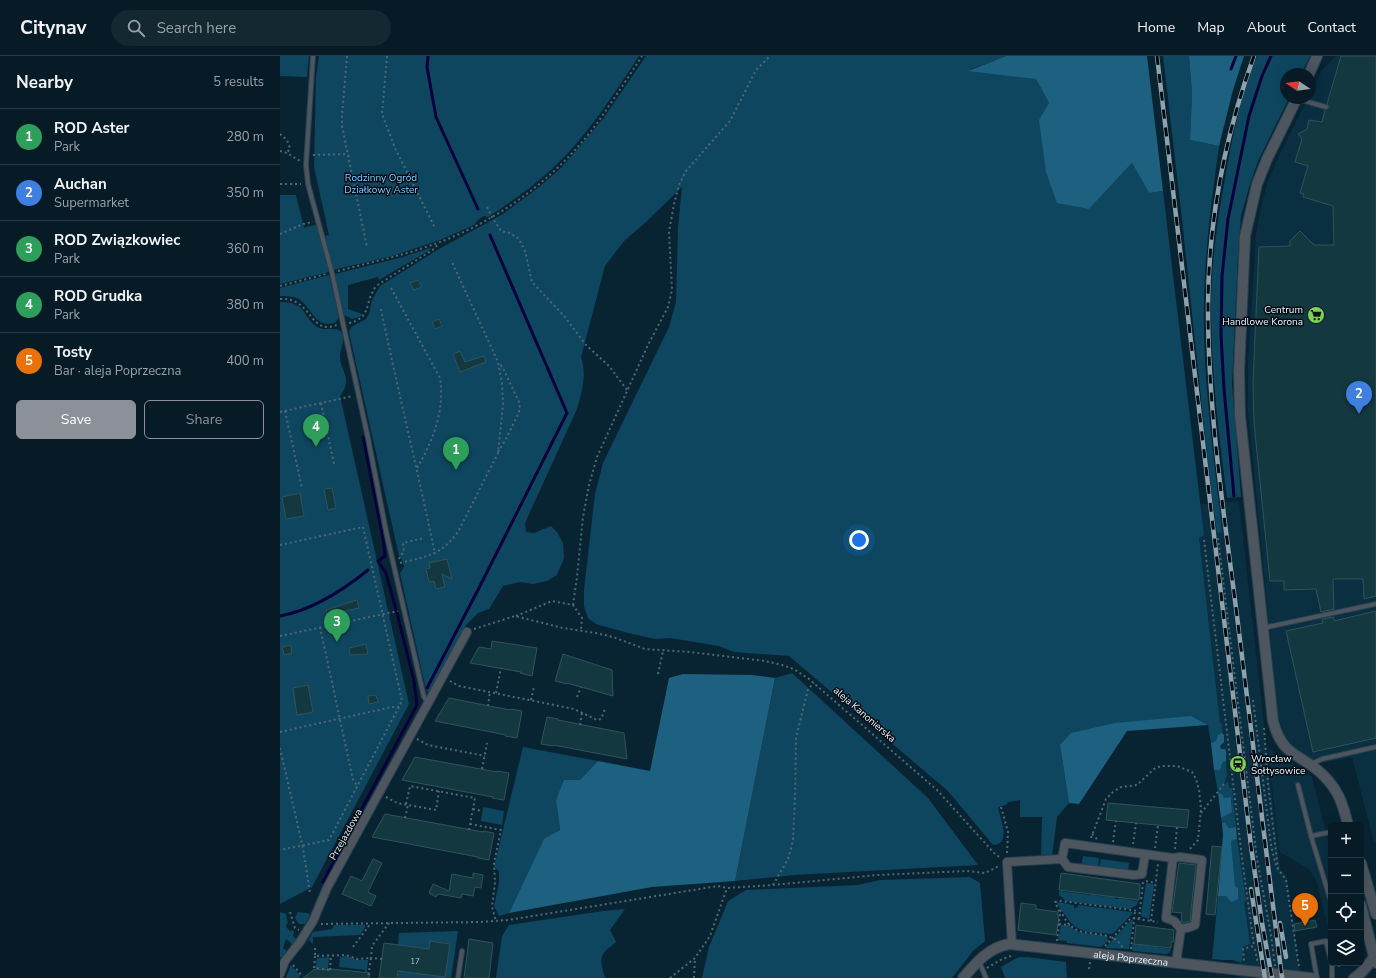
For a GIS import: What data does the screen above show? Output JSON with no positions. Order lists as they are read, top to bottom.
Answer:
{
  "streets": {
    "street": ["Przejazdowa", "aleja Poprzeczna"],
    "path": ["aleja Kanonierska"]
  },
  "parks": ["Rodzinny Ogród Działkowy Aster"],
  "places": {
    "supermarket": ["Centrum Handlowe Korona"],
    "station": ["Wrocław Sołtysowice"]
  },
  "house_numbers": ["17"],
  "north": "left",
  "page": {
    "header": "Citynav",
    "search": "Search here",
    "nav": [
      "Home",
      "Map",
      "About",
      "Contact"
    ],
    "heading": ["Nearby", "5 results"],
    "list": [
      {
        "mark": "1",
        "name": "ROD Aster",
        "note": "Park",
        "value": "280 m"
      },
      {
        "mark": "2",
        "name": "Auchan",
        "note": "Supermarket",
        "value": "350 m"
      },
      {
        "mark": "3",
        "name": "ROD Związkowiec",
        "note": "Park",
        "value": "360 m"
      },
      {
        "mark": "4",
        "name": "ROD Grudka",
        "note": "Park",
        "value": "380 m"
      },
      {
        "mark": "5",
        "name": "Tosty",
        "note": "Bar · aleja Poprzeczna",
        "value": "400 m"
      }
    ],
    "pins": [
      "2",
      "4",
      "1",
      "3",
      "5"
    ],
    "buttons": ["Save", "Share"],
    "map_buttons": ["+", "−"]
  }
}
